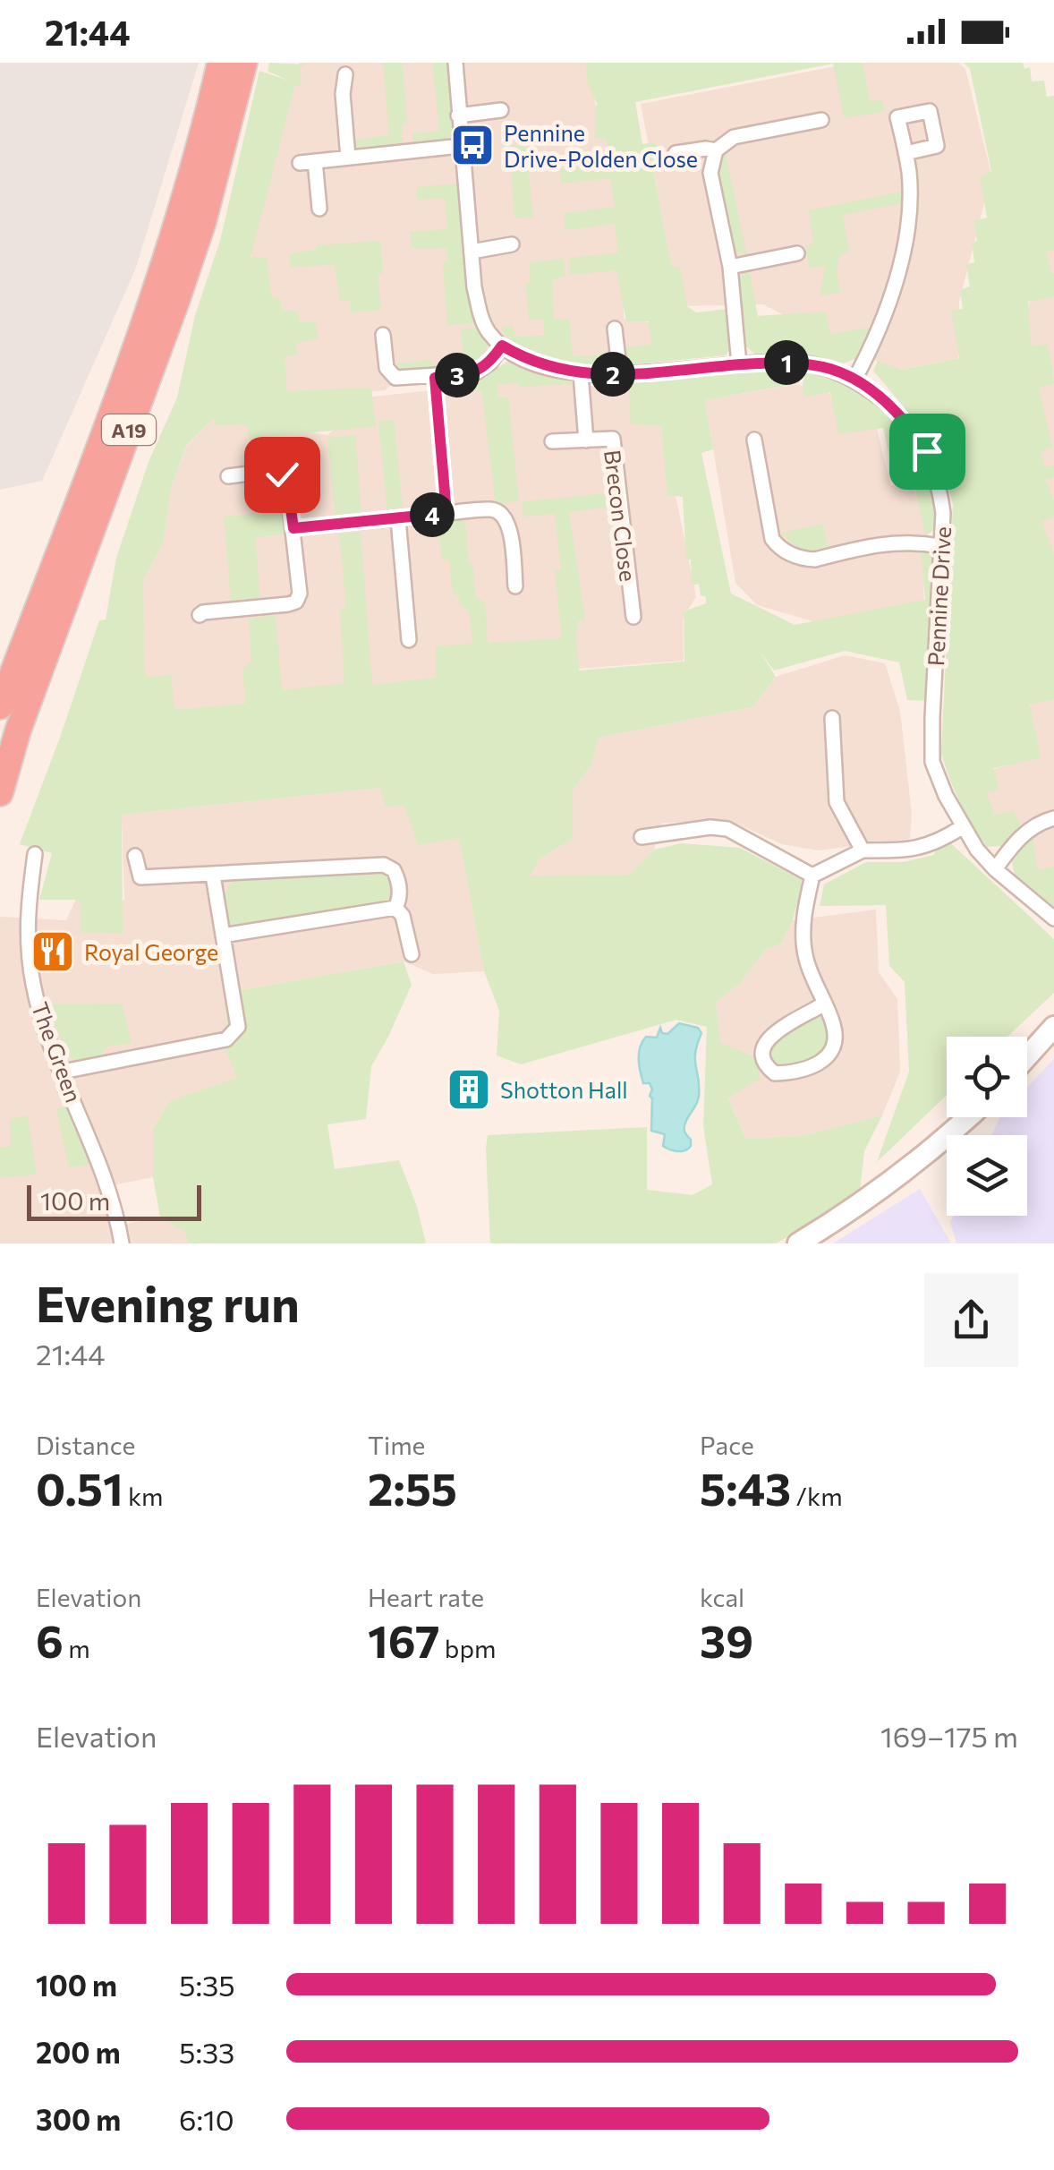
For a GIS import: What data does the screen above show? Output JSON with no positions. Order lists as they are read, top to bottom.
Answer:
{
  "streets": {
    "highway": ["A19"],
    "street": ["Brecon Close", "Pennine Drive", "The Green"]
  },
  "crossings": [
    ["Brecon Close", "Pennine Drive"]
  ],
  "places": {
    "bus stop": ["Pennine Drive-Polden Close"],
    "restaurant": ["Royal George"],
    "building": ["Shotton Hall"]
  },
  "scale_bar": "100 m",
  "page": {
    "status": "21:44",
    "pins": [
      "1",
      "2",
      "3",
      "4"
    ],
    "scale": "100 m",
    "heading": ["Evening run", "21:44"],
    "stats": [
      ["Distance", "0.51 km"],
      ["Time", "2:55"],
      ["Pace", "5:43 /km"],
      ["Elevation", "6 m"],
      ["Heart rate", "167 bpm"],
      ["kcal", "39"]
    ],
    "chart": ["Elevation", "169–175 m"],
    "list": [
      {
        "name": "100 m",
        "note": "5:35"
      },
      {
        "name": "200 m",
        "note": "5:33"
      },
      {
        "name": "300 m",
        "note": "6:10"
      }
    ]
  }
}
